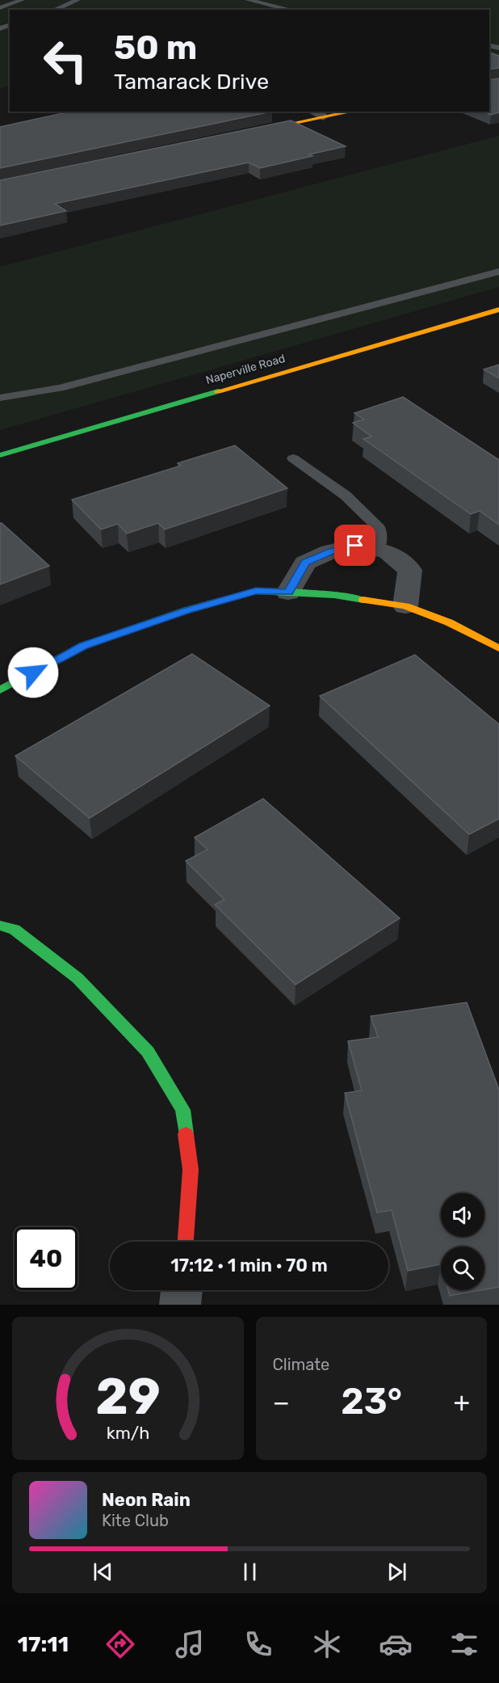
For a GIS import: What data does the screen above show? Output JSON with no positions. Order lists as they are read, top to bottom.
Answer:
{
  "streets": {
    "street": ["Naperville Road"]
  },
  "page": {
    "turn": ["50 m", "Tamarack Drive"],
    "limit": "40",
    "trip": "17:12 · 1 min · 70 m",
    "tile": "Climate",
    "heat": ["−", "23°", "+"],
    "song": ["Neon Rain", "Kite Club"],
    "tabs": "17:11",
    "gauge": ["29", "km/h"]
  }
}
